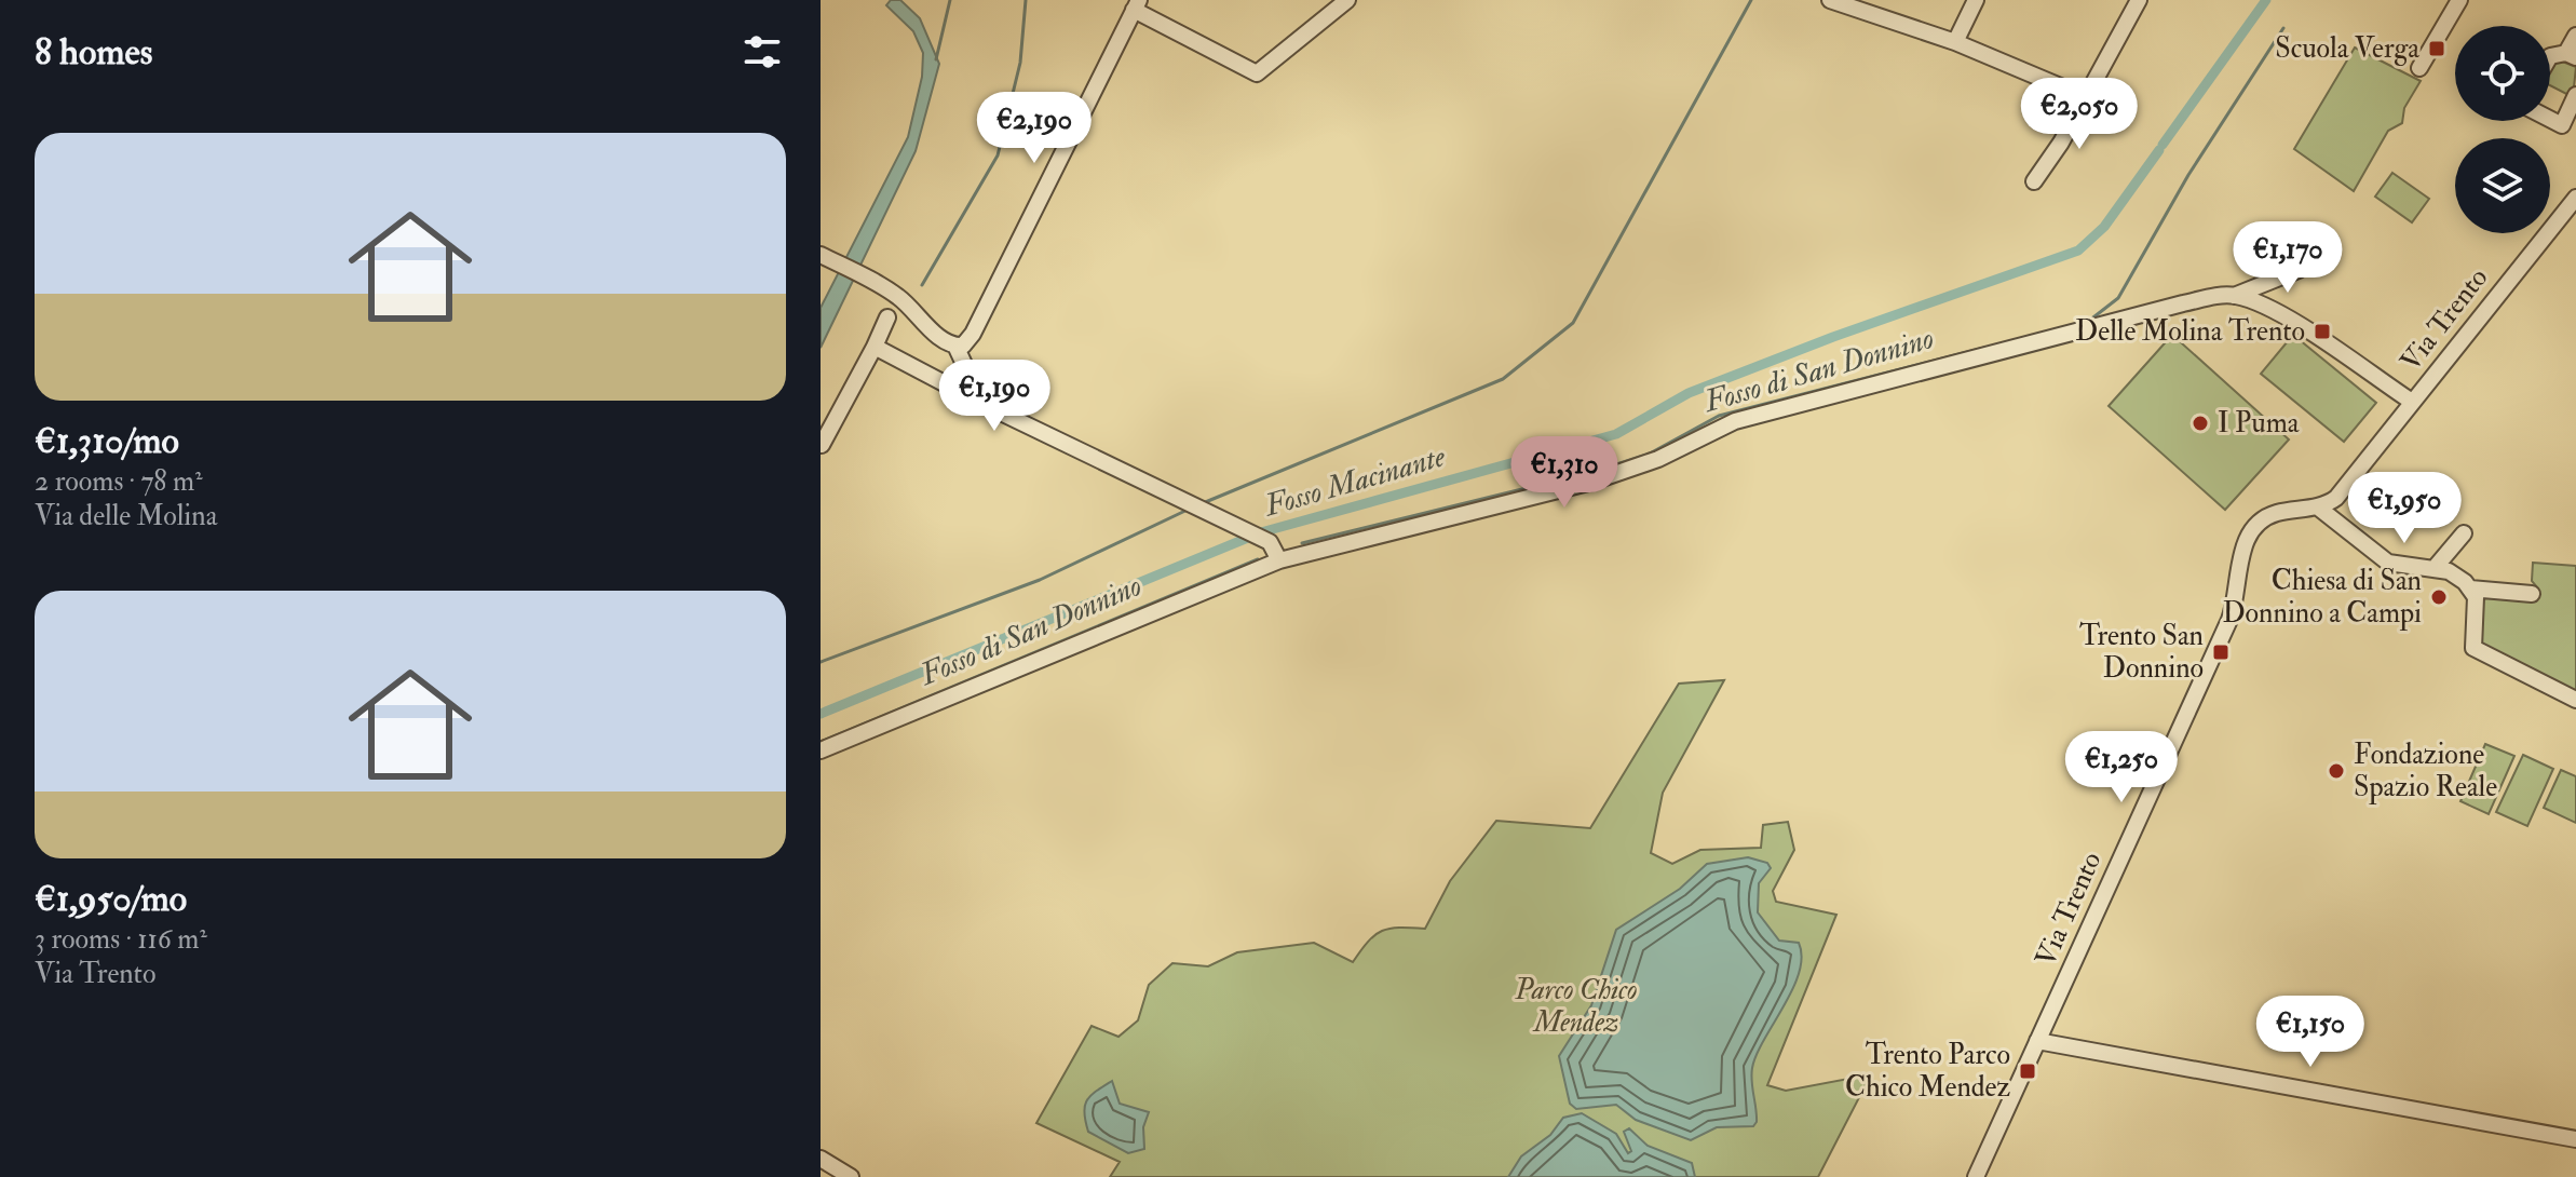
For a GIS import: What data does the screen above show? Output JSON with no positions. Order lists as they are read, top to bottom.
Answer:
{
  "streets": {
    "street": ["Via Trento"]
  },
  "water": ["Fosso di San Donnino", "Fosso Macinante"],
  "parks": ["Parco Chico Mendez"],
  "places": {
    "transit": [
      "Scuola Verga",
      "Delle Molina Trento",
      "Trento San Donnino",
      "Trento Parco Chico Mendez"
    ],
    "other": ["I Puma", "Chiesa di San Donnino a Campi", "Fondazione Spazio Reale"]
  },
  "page": {
    "heading": "8 homes",
    "price": [
      "€2,050",
      "€2,190",
      "€1,170",
      "€1,190",
      "€1,310",
      "€1,950",
      "€1,250",
      "€1,150"
    ],
    "list": [
      {
        "name": "€1,310/mo",
        "note": "2 rooms · 78 m² · Via delle Molina"
      },
      {
        "name": "€1,950/mo",
        "note": "3 rooms · 116 m² · Via Trento"
      }
    ]
  }
}
